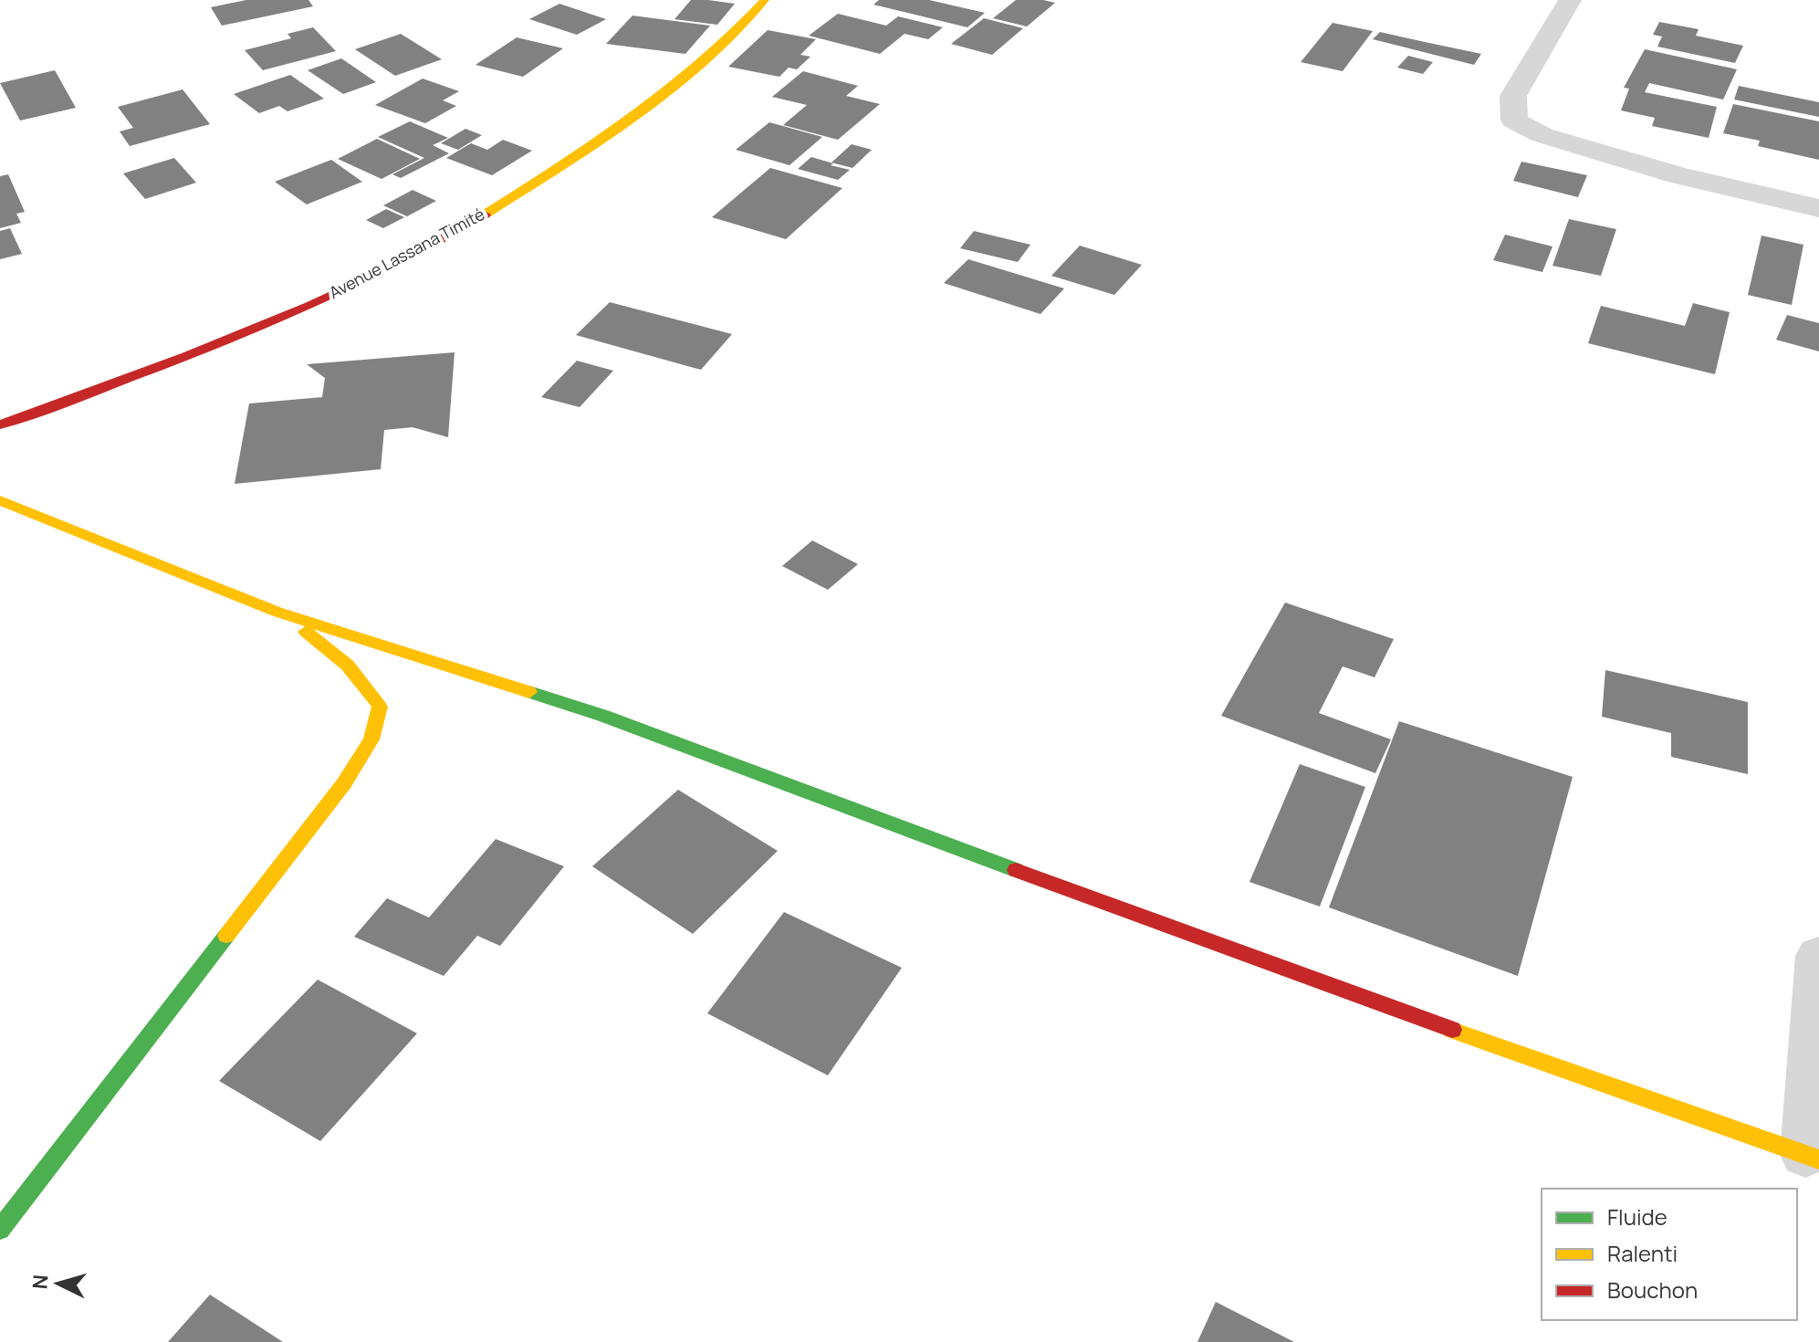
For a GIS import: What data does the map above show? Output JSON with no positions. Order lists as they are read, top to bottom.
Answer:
{
  "streets": {
    "street": ["Avenue Lassana Timité"]
  },
  "legend": ["Fluide", "Ralenti", "Bouchon"],
  "north": "left"
}
